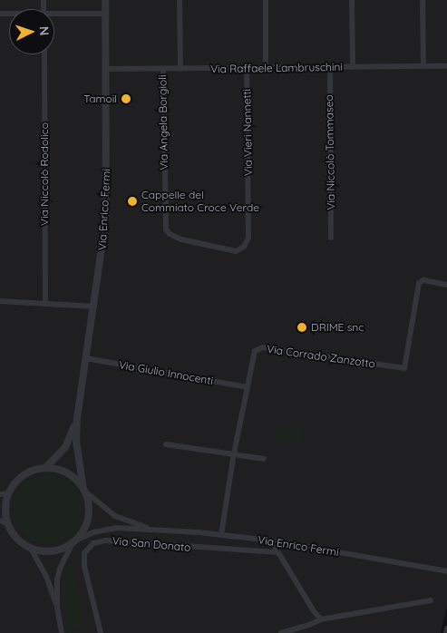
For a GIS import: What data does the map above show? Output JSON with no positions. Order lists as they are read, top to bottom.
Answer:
{
  "streets": {
    "street": [
      "Via Raffaele Lambruschini",
      "Via Angela Borgioli",
      "Via Vieri Nannetti",
      "Via Niccolò Tommaseo",
      "Via Niccolò Rodolico",
      "Via Enrico Fermi",
      "Via Corrado Zanzotto",
      "Via Giulio Innocenti",
      "Via San Donato"
    ]
  },
  "crossings": [
    ["Via Raffaele Lambruschini", "Via Angela Borgioli"],
    ["Via Raffaele Lambruschini", "Via Vieri Nannetti"],
    ["Via Raffaele Lambruschini", "Via Niccolò Tommaseo"],
    ["Via Raffaele Lambruschini", "Via Enrico Fermi"],
    ["Via Angela Borgioli", "Via Vieri Nannetti"],
    ["Via Enrico Fermi", "Via Corrado Zanzotto"],
    ["Via Enrico Fermi", "Via Giulio Innocenti"],
    ["Via Corrado Zanzotto", "Via Giulio Innocenti"]
  ],
  "places": ["Tamoil", "Cappelle del Commiato Croce Verde", "DRIME snc"],
  "north": "right"
}
